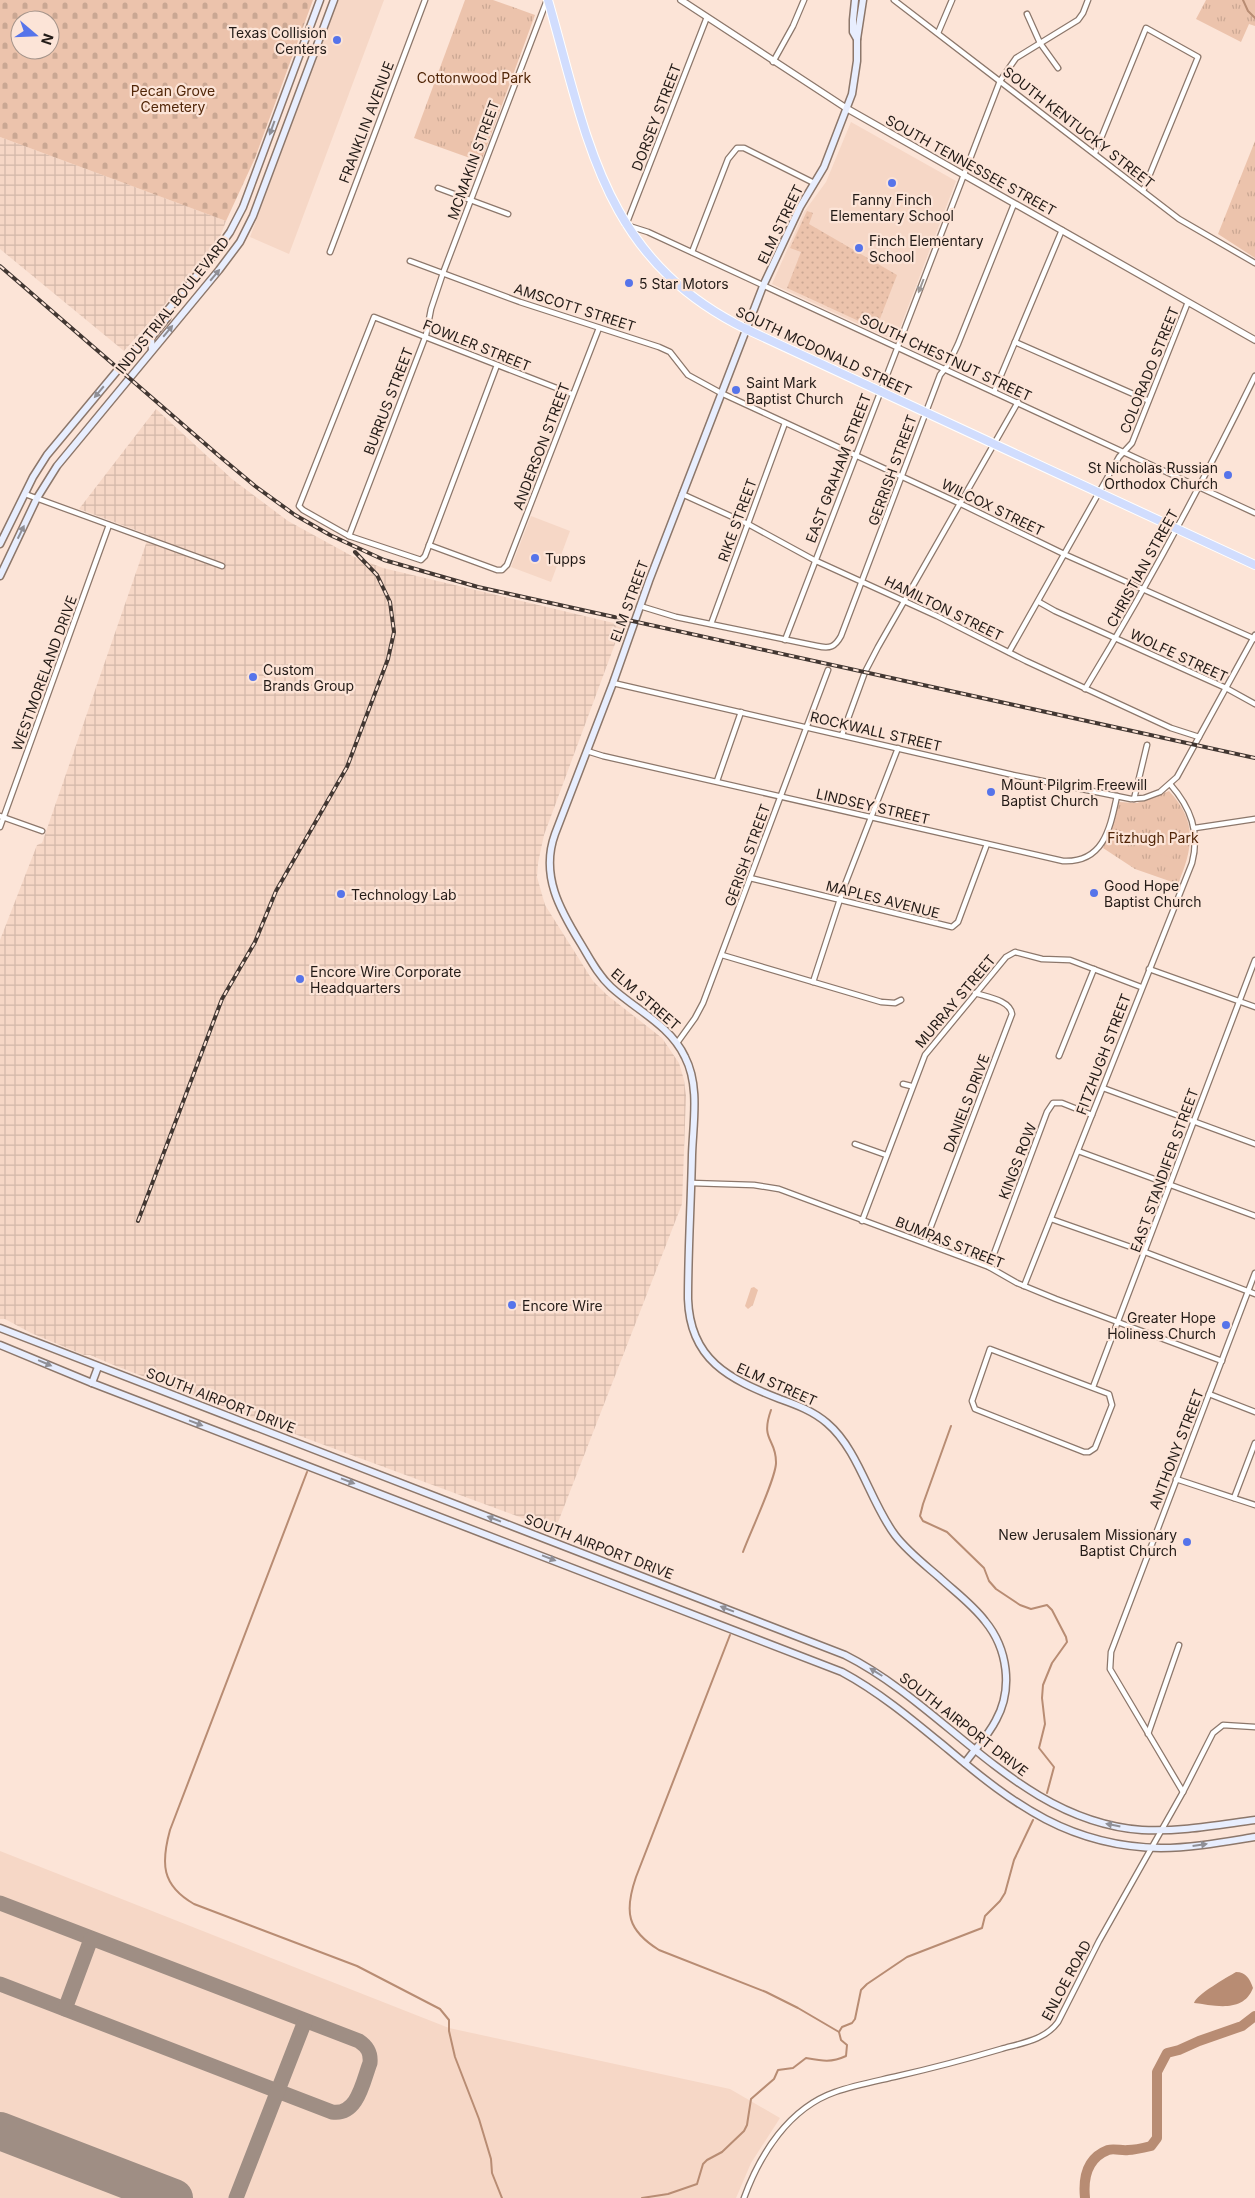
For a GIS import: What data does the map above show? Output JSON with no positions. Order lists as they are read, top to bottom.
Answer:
{
  "streets": {
    "main road": [
      "ELM STREET",
      "INDUSTRIAL BOULEVARD",
      "SOUTH MCDONALD STREET",
      "SOUTH AIRPORT DRIVE"
    ],
    "street": [
      "DORSEY STREET",
      "FRANKLIN AVENUE",
      "SOUTH KENTUCKY STREET",
      "MCMAKIN STREET",
      "SOUTH TENNESSEE STREET",
      "AMSCOTT STREET",
      "FOWLER STREET",
      "SOUTH CHESTNUT STREET",
      "COLORADO STREET",
      "BURRUS STREET",
      "ANDERSON STREET",
      "EAST GRAHAM STREET",
      "GERRISH STREET",
      "WILCOX STREET",
      "RIKE STREET",
      "CHRISTIAN STREET",
      "HAMILTON STREET",
      "WOLFE STREET",
      "WESTMORELAND DRIVE",
      "ROCKWALL STREET",
      "LINDSEY STREET",
      "GERISH STREET",
      "MAPLES AVENUE",
      "MURRAY STREET",
      "FITZHUGH STREET",
      "DANIELS DRIVE",
      "KINGS ROW",
      "EAST STANDIFER STREET",
      "BUMPAS STREET",
      "ANTHONY STREET",
      "ENLOE ROAD"
    ]
  },
  "crossings": [
    ["DORSEY STREET", "SOUTH TENNESSEE STREET"],
    ["DORSEY STREET", "SOUTH MCDONALD STREET"],
    ["DORSEY STREET", "SOUTH CHESTNUT STREET"],
    ["SOUTH KENTUCKY STREET", "EAST GRAHAM STREET"],
    ["MCMAKIN STREET", "AMSCOTT STREET"],
    ["MCMAKIN STREET", "SOUTH MCDONALD STREET"],
    ["MCMAKIN STREET", "BURRUS STREET"],
    ["SOUTH TENNESSEE STREET", "ELM STREET"],
    ["SOUTH TENNESSEE STREET", "COLORADO STREET"],
    ["SOUTH TENNESSEE STREET", "EAST GRAHAM STREET"],
    ["SOUTH TENNESSEE STREET", "GERRISH STREET"],
    ["ELM STREET", "AMSCOTT STREET"],
    ["ELM STREET", "SOUTH MCDONALD STREET"],
    ["ELM STREET", "SOUTH CHESTNUT STREET"],
    ["ELM STREET", "WILCOX STREET"],
    ["ELM STREET", "HAMILTON STREET"],
    ["ELM STREET", "ROCKWALL STREET"],
    ["ELM STREET", "LINDSEY STREET"],
    ["ELM STREET", "GERISH STREET"],
    ["ELM STREET", "BUMPAS STREET"],
    ["ELM STREET", "SOUTH AIRPORT DRIVE"],
    ["AMSCOTT STREET", "BURRUS STREET"],
    ["AMSCOTT STREET", "ANDERSON STREET"],
    ["AMSCOTT STREET", "WILCOX STREET"],
    ["FOWLER STREET", "BURRUS STREET"],
    ["FOWLER STREET", "ANDERSON STREET"],
    ["SOUTH MCDONALD STREET", "SOUTH CHESTNUT STREET"],
    ["SOUTH MCDONALD STREET", "COLORADO STREET"],
    ["SOUTH MCDONALD STREET", "EAST GRAHAM STREET"],
    ["SOUTH MCDONALD STREET", "GERRISH STREET"],
    ["SOUTH MCDONALD STREET", "CHRISTIAN STREET"],
    ["SOUTH CHESTNUT STREET", "COLORADO STREET"],
    ["SOUTH CHESTNUT STREET", "EAST GRAHAM STREET"],
    ["SOUTH CHESTNUT STREET", "GERRISH STREET"],
    ["SOUTH CHESTNUT STREET", "CHRISTIAN STREET"],
    ["COLORADO STREET", "WILCOX STREET"],
    ["COLORADO STREET", "HAMILTON STREET"],
    ["COLORADO STREET", "WOLFE STREET"],
    ["EAST GRAHAM STREET", "GERRISH STREET"],
    ["EAST GRAHAM STREET", "WILCOX STREET"],
    ["EAST GRAHAM STREET", "HAMILTON STREET"],
    ["GERRISH STREET", "WILCOX STREET"],
    ["GERRISH STREET", "HAMILTON STREET"],
    ["WILCOX STREET", "RIKE STREET"],
    ["WILCOX STREET", "CHRISTIAN STREET"],
    ["WILCOX STREET", "ROCKWALL STREET"],
    ["RIKE STREET", "HAMILTON STREET"],
    ["CHRISTIAN STREET", "HAMILTON STREET"],
    ["CHRISTIAN STREET", "WOLFE STREET"],
    ["HAMILTON STREET", "ROCKWALL STREET"],
    ["WOLFE STREET", "ROCKWALL STREET"],
    ["ROCKWALL STREET", "LINDSEY STREET"],
    ["ROCKWALL STREET", "GERISH STREET"],
    ["ROCKWALL STREET", "FITZHUGH STREET"],
    ["LINDSEY STREET", "GERISH STREET"],
    ["LINDSEY STREET", "MAPLES AVENUE"],
    ["GERISH STREET", "MAPLES AVENUE"],
    ["MURRAY STREET", "FITZHUGH STREET"],
    ["MURRAY STREET", "DANIELS DRIVE"],
    ["MURRAY STREET", "BUMPAS STREET"],
    ["FITZHUGH STREET", "KINGS ROW"],
    ["FITZHUGH STREET", "BUMPAS STREET"],
    ["DANIELS DRIVE", "BUMPAS STREET"],
    ["KINGS ROW", "BUMPAS STREET"],
    ["EAST STANDIFER STREET", "BUMPAS STREET"],
    ["BUMPAS STREET", "ANTHONY STREET"],
    ["SOUTH AIRPORT DRIVE", "ENLOE ROAD"],
    ["ANTHONY STREET", "ENLOE ROAD"]
  ],
  "parks": ["Cottonwood Park", "Pecan Grove Cemetery", "Fitzhugh Park"],
  "places": [
    "Texas Collision Centers",
    "Fanny Finch Elementary School",
    "Finch Elementary School",
    "5 Star Motors",
    "Saint Mark Baptist Church",
    "St Nicholas Russian Orthodox Church",
    "Tupps",
    "Custom Brands Group",
    "Mount Pilgrim Freewill Baptist Church",
    "Good Hope Baptist Church",
    "Technology Lab",
    "Encore Wire Corporate Headquarters",
    "Encore Wire",
    "Greater Hope Holiness Church",
    "New Jerusalem Missionary Baptist Church"
  ],
  "north": "right"
}
